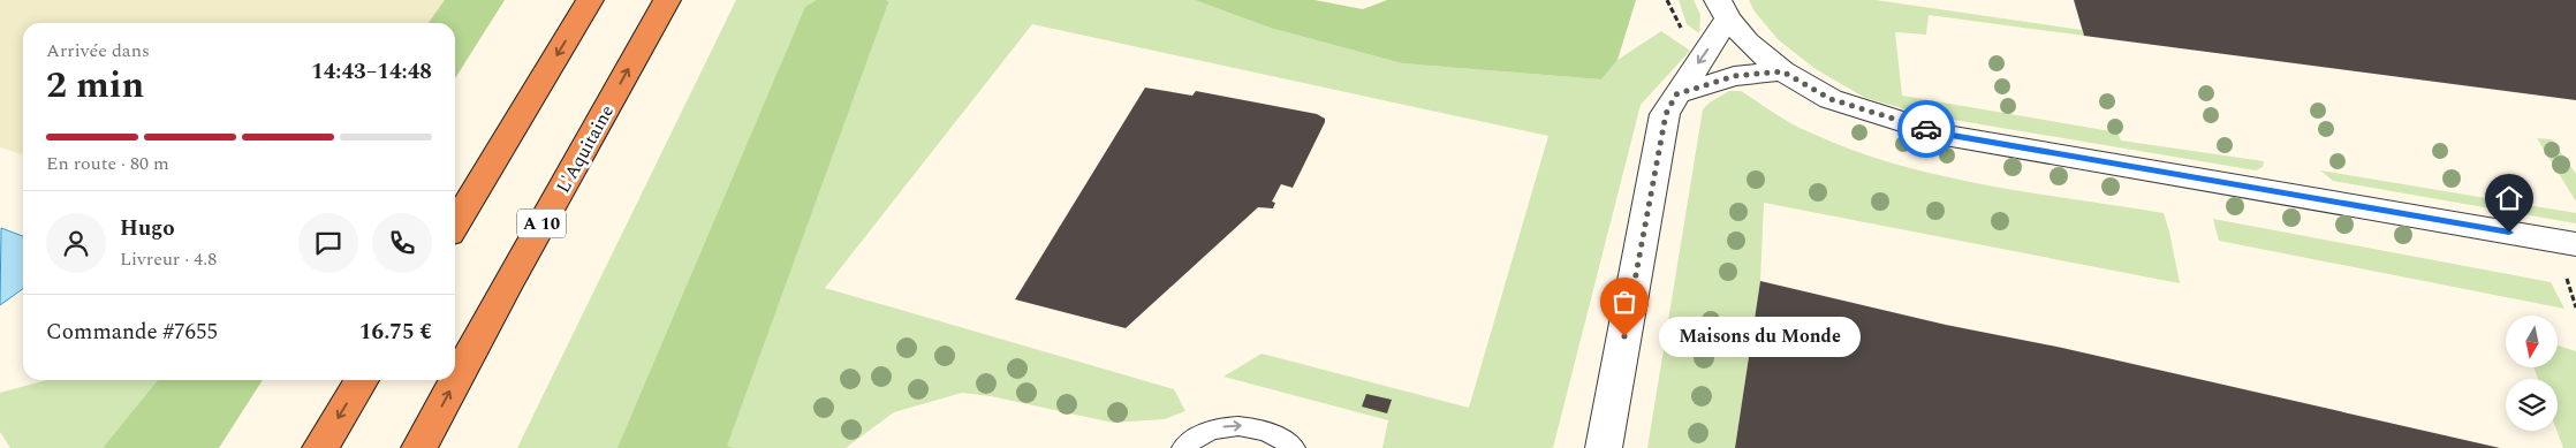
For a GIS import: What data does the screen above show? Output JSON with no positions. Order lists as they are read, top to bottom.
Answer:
{
  "streets": {
    "highway": ["L'Aquitaine", "A 10"]
  },
  "places": ["Maisons du Monde"],
  "north": "bottom",
  "page": {
    "heading": ["2 min", "Arrivée dans", "14:43–14:48"],
    "panel": [
      "Hugo",
      "Livreur · 4.8",
      "Commande #7655",
      "16.75 €"
    ],
    "bar": "En route · 80 m",
    "bubble": "Maisons du Monde"
  }
}
